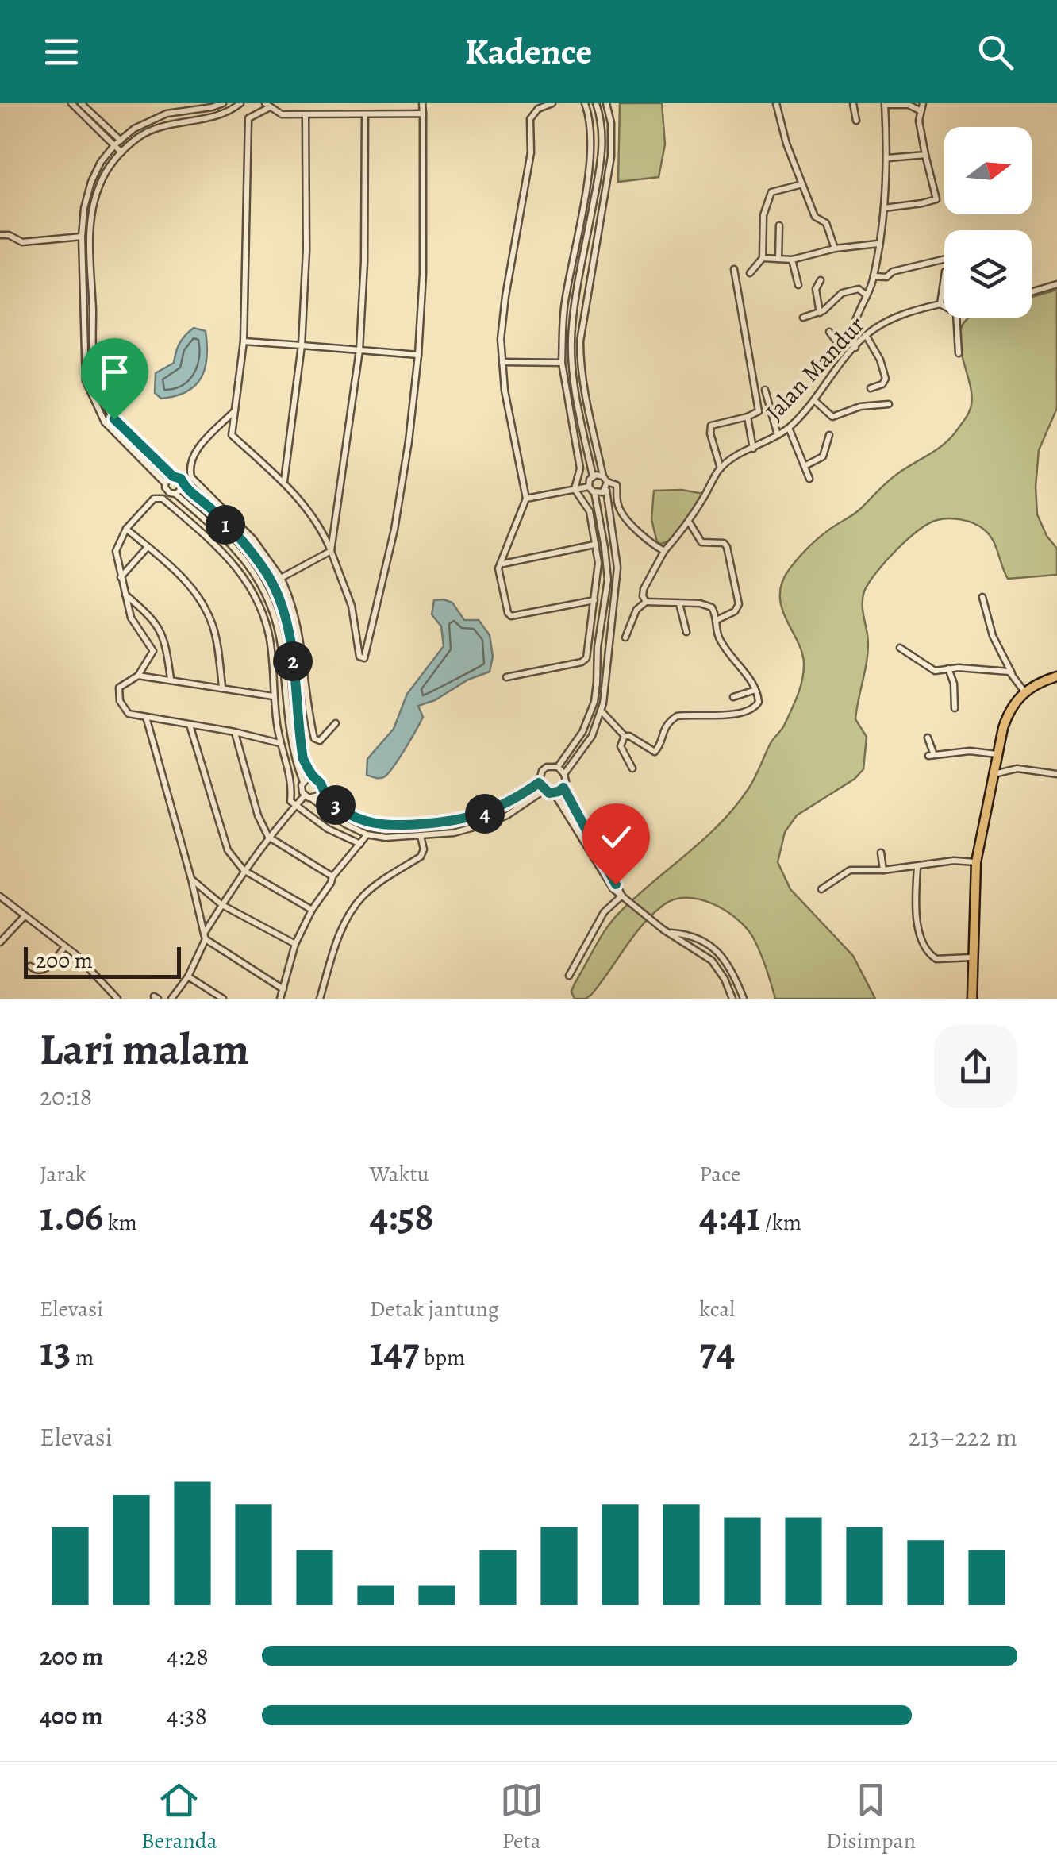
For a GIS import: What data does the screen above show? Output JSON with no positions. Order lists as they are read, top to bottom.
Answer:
{
  "streets": {
    "street": ["Jalan Mandur"]
  },
  "scale_bar": "200 m",
  "north": "right",
  "page": {
    "header": "Kadence",
    "pins": [
      "1",
      "2",
      "3",
      "4"
    ],
    "scale": "200 m",
    "heading": ["Lari malam", "20:18"],
    "stats": [
      ["Jarak", "1.06 km"],
      ["Waktu", "4:58"],
      ["Pace", "4:41 /km"],
      ["Elevasi", "13 m"],
      ["Detak jantung", "147 bpm"],
      ["kcal", "74"]
    ],
    "chart": ["Elevasi", "213–222 m"],
    "list": [
      {
        "name": "200 m",
        "note": "4:28"
      },
      {
        "name": "400 m",
        "note": "4:38"
      }
    ],
    "tabs": ["Beranda", "Peta", "Disimpan"]
  }
}
